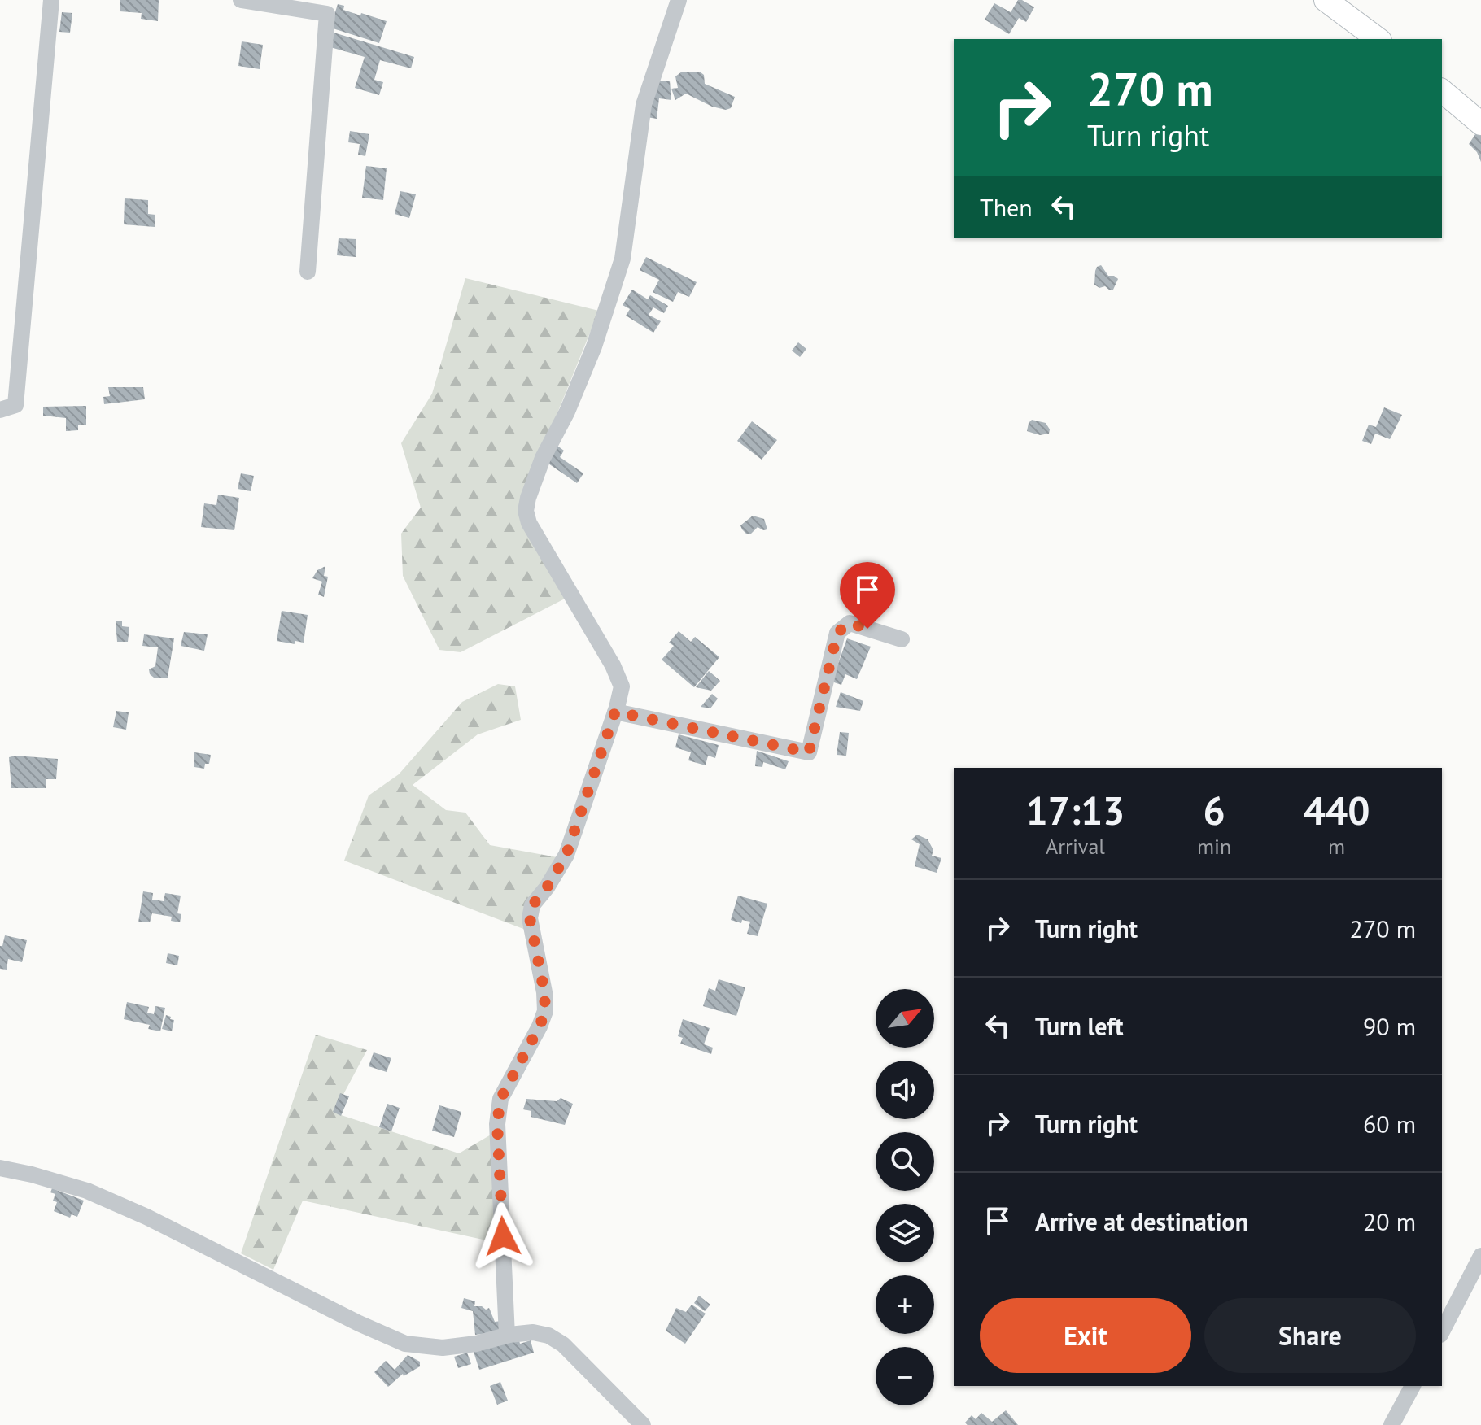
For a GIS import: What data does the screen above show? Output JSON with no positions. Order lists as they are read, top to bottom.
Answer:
{
  "north": "top right",
  "page": {
    "turn": ["270 m", "Turn right"],
    "then": "Then",
    "eta": [
      "17:13",
      "Arrival",
      "6",
      "min",
      "440",
      "m"
    ],
    "list": [
      {
        "name": "Turn right",
        "value": "270 m"
      },
      {
        "name": "Turn left",
        "value": "90 m"
      },
      {
        "name": "Turn right",
        "value": "60 m"
      },
      {
        "name": "Arrive at destination",
        "value": "20 m"
      }
    ],
    "map_buttons": ["+", "−"],
    "buttons": ["Exit", "Share"]
  }
}
